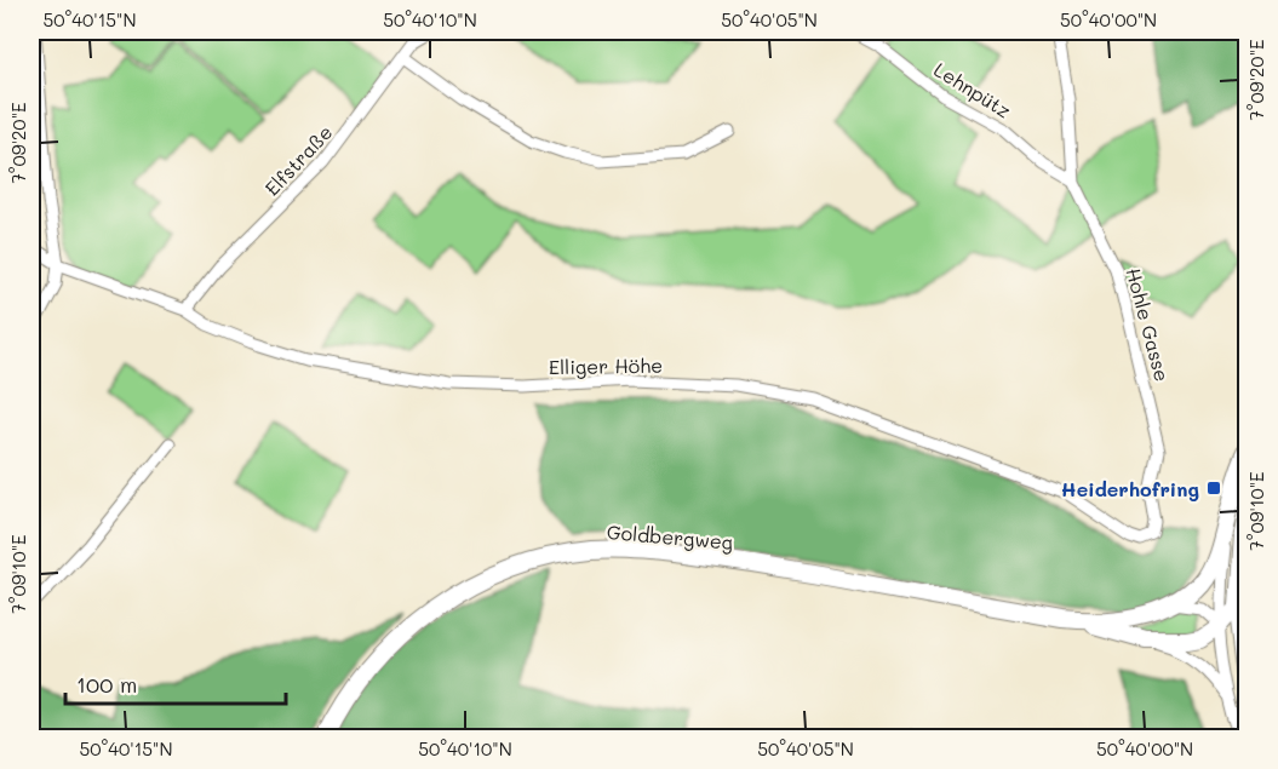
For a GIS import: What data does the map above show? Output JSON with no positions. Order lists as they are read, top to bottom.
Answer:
{
  "streets": {
    "street": [
      "Lehnpütz",
      "Elfstraße",
      "Hohle Gasse",
      "Elliger Höhe",
      "Goldbergweg"
    ]
  },
  "crossings": [
    ["Lehnpütz", "Hohle Gasse"],
    ["Elfstraße", "Elliger Höhe"],
    ["Hohle Gasse", "Elliger Höhe"]
  ],
  "places": {
    "transit": ["Heiderhofring"]
  },
  "scale_bar": "100 m",
  "coordinates": [
    "50°40'15\"N",
    "50°40'10\"N",
    "50°40'05\"N",
    "50°40'00\"N",
    "7°09'20\"E",
    "7°09'10\"E"
  ]
}
